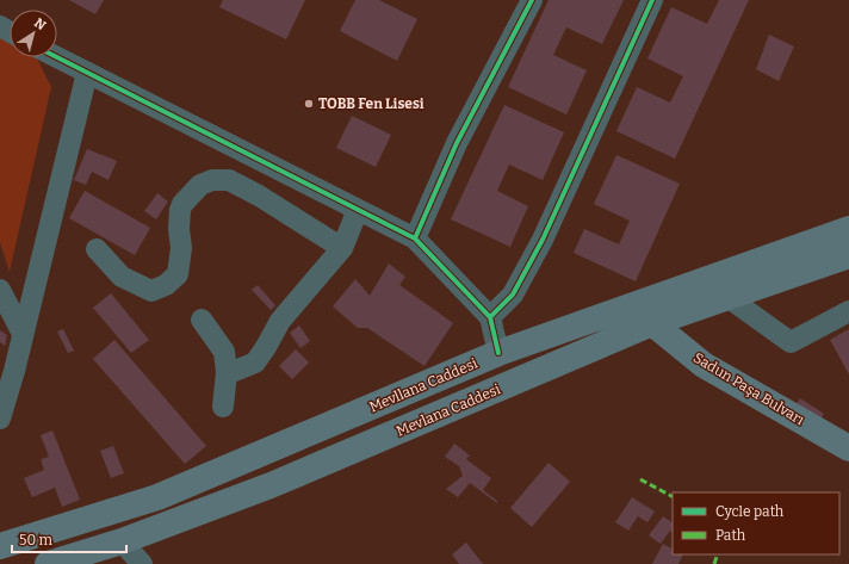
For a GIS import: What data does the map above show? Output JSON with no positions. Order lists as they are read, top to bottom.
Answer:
{
  "streets": {
    "main road": ["Mevllana Caddesi", "Sadun Paşa Bulvarı", "Mevlana Caddesi"]
  },
  "crossings": [
    ["Sadun Paşa Bulvarı", "Mevlana Caddesi"]
  ],
  "places": ["TOBB Fen Lisesi"],
  "legend": ["Cycle path", "Path"],
  "scale_bar": "50 m",
  "north": "top right"
}
